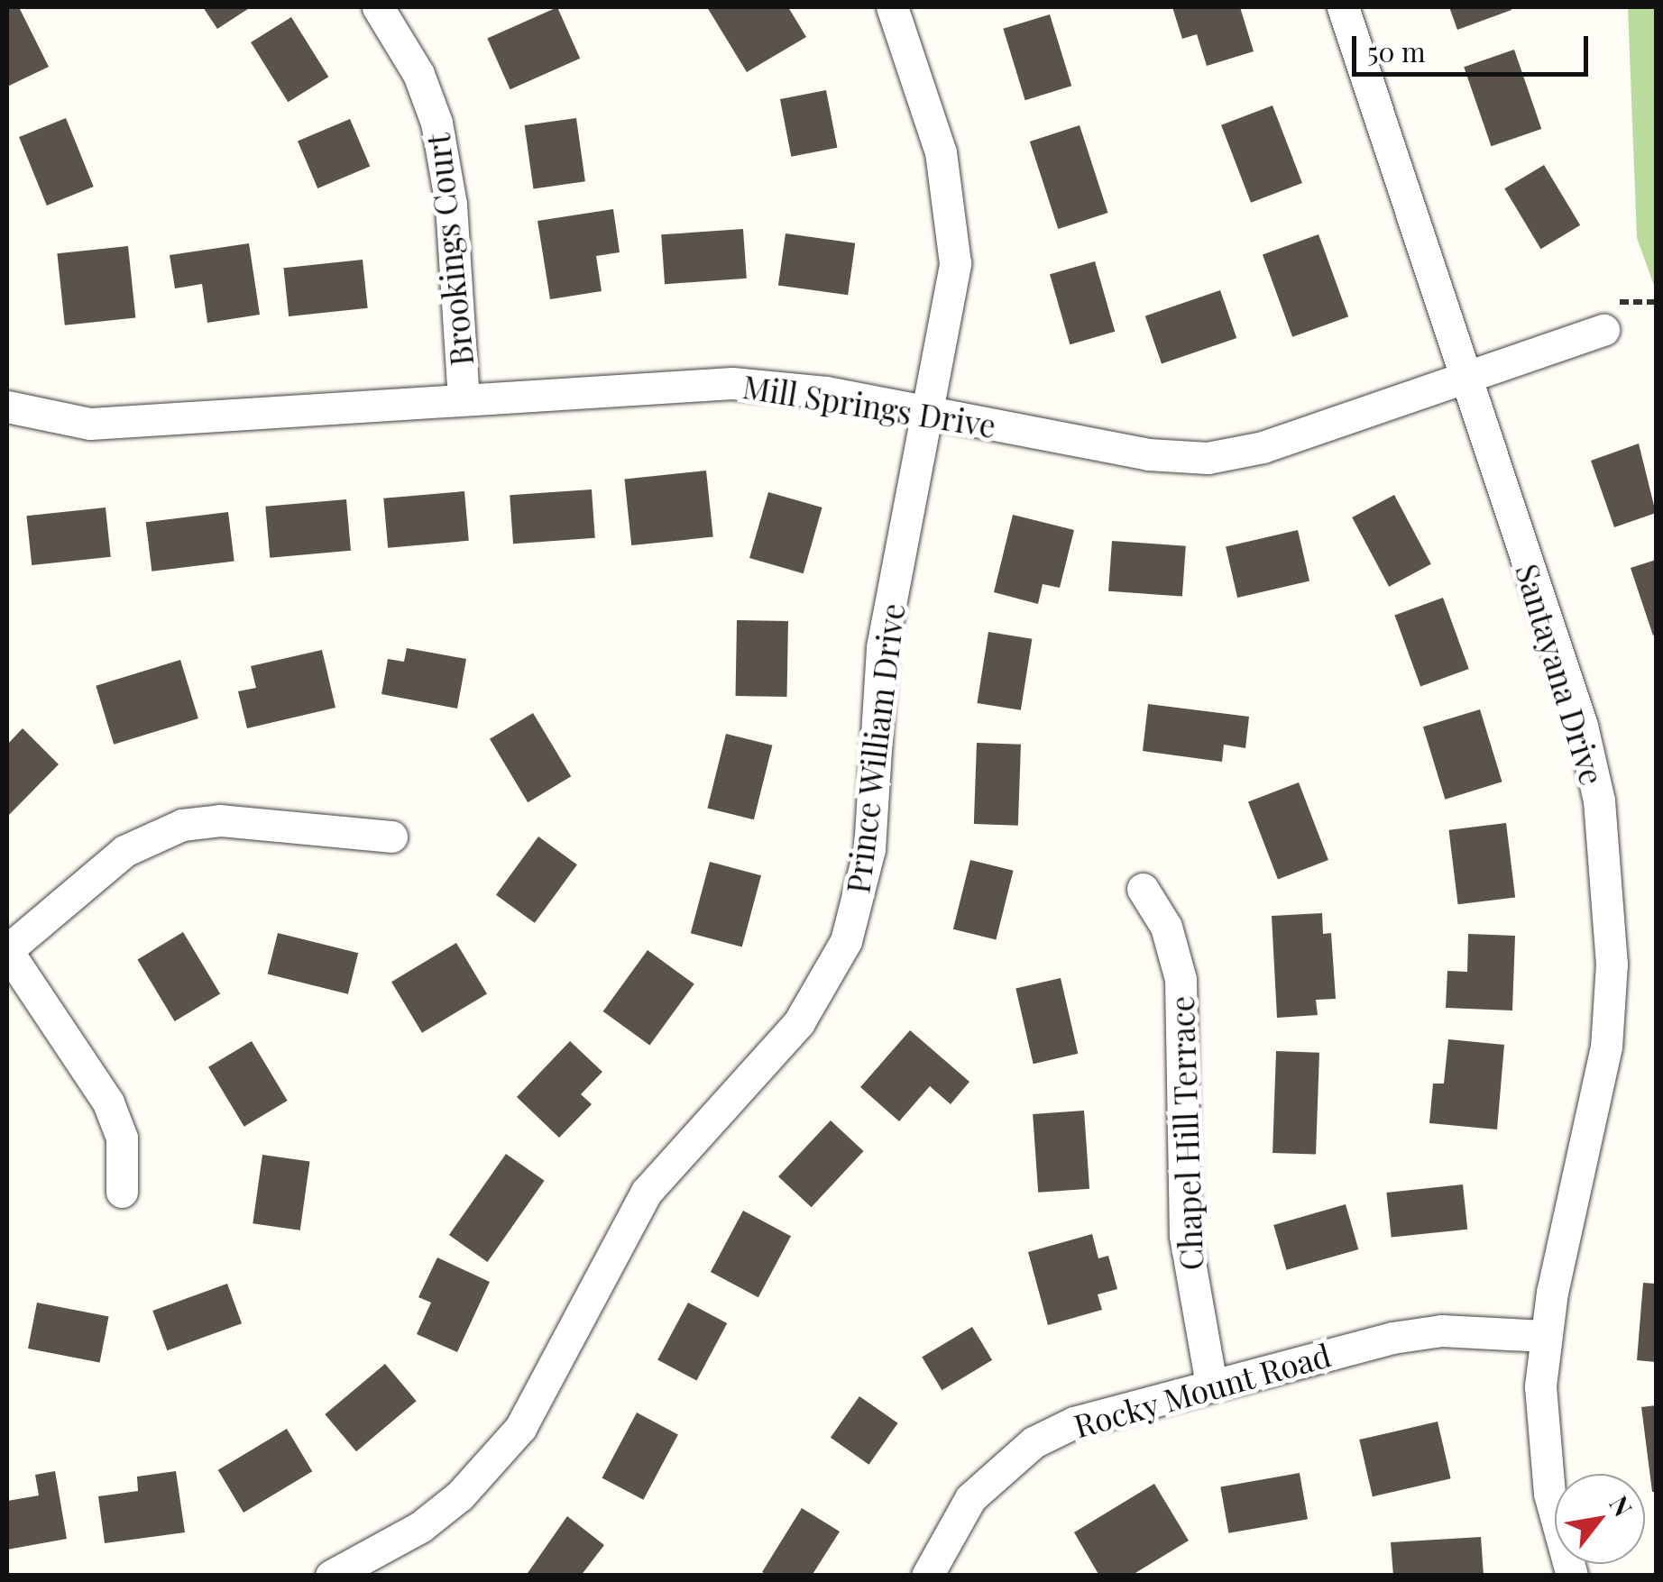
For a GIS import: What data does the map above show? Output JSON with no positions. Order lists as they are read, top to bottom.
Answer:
{
  "streets": {
    "street": [
      "Brookings Court",
      "Mill Springs Drive",
      "Santayana Drive",
      "Prince William Drive",
      "Chapel Hill Terrace",
      "Rocky Mount Road"
    ]
  },
  "crossings": [
    ["Brookings Court", "Mill Springs Drive"],
    ["Mill Springs Drive", "Santayana Drive"],
    ["Mill Springs Drive", "Prince William Drive"],
    ["Santayana Drive", "Rocky Mount Road"],
    ["Chapel Hill Terrace", "Rocky Mount Road"]
  ],
  "scale_bar": "50 m",
  "north": "top right"
}
